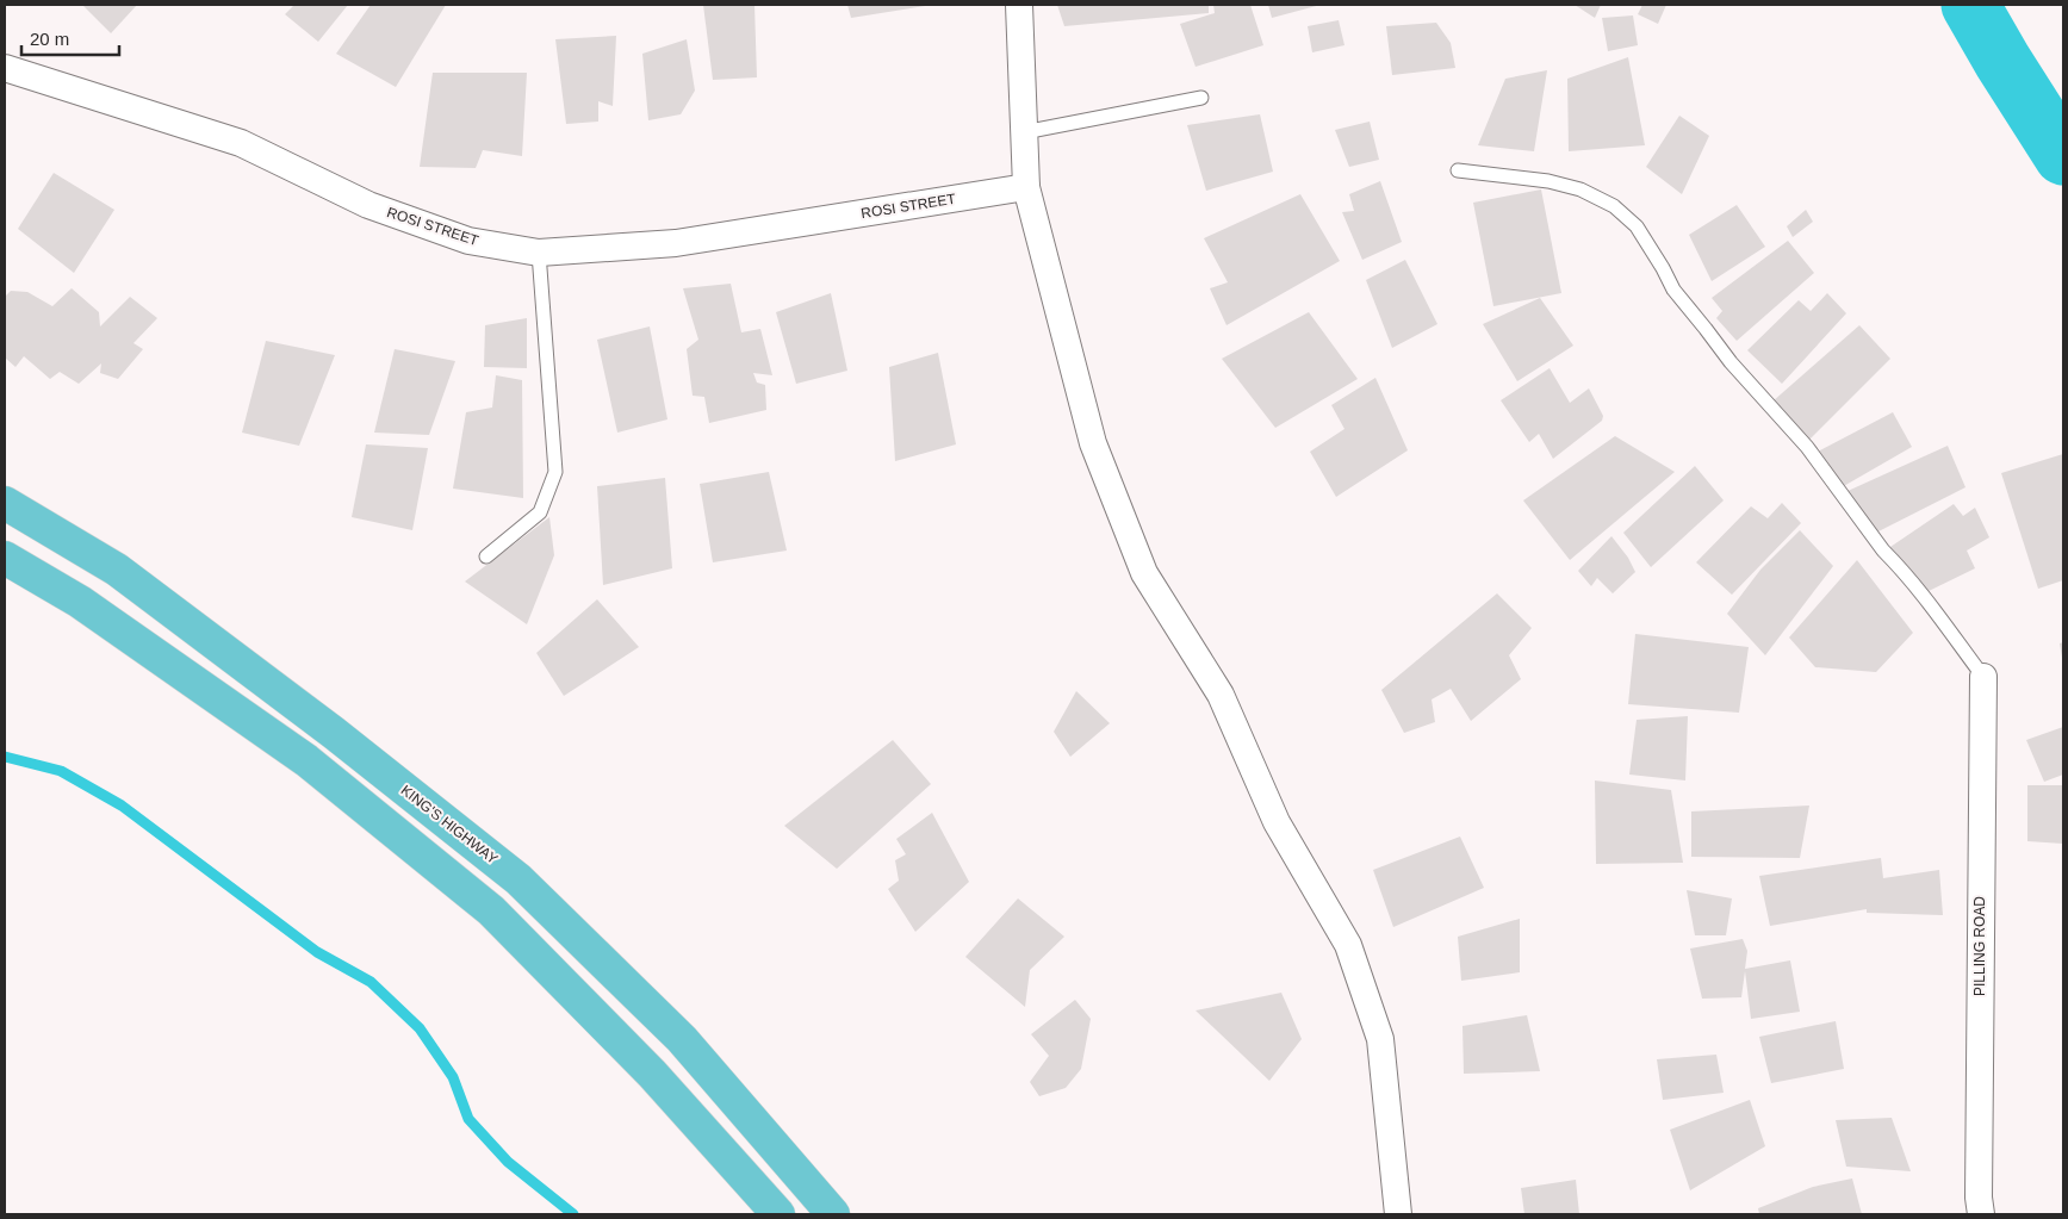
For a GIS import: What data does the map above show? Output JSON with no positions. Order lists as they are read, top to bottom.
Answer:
{
  "streets": {
    "highway": ["KING'S HIGHWAY"],
    "street": ["ROSI STREET", "PILLING ROAD"]
  },
  "scale_bar": "20 m"
}
